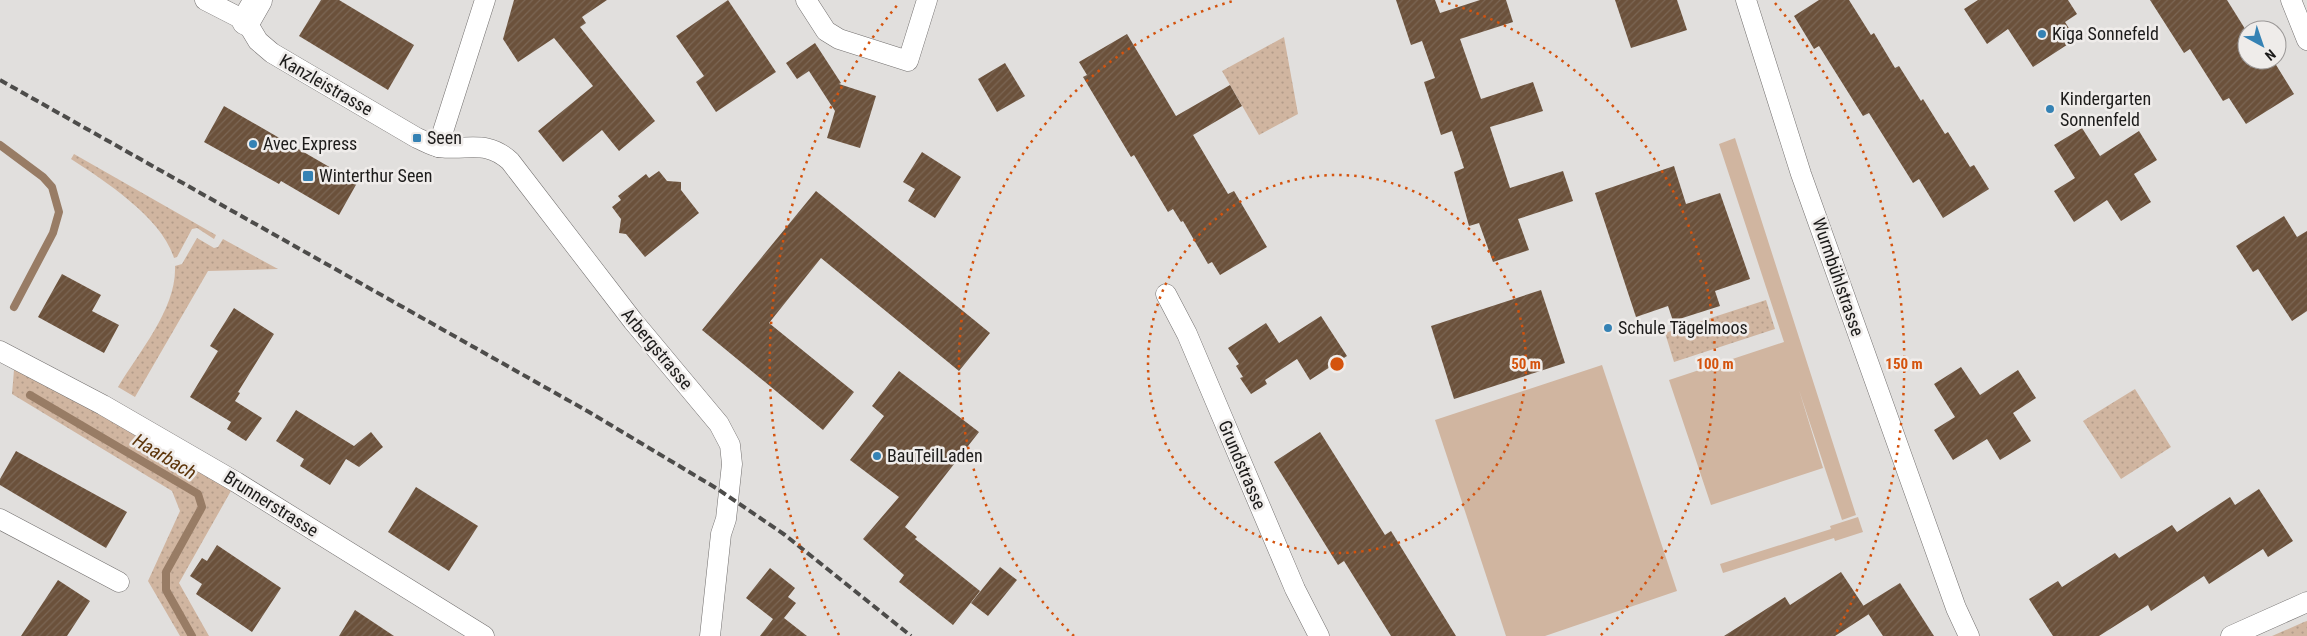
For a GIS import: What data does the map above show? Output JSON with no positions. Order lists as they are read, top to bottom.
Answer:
{
  "streets": {
    "street": [
      "Kanzleistrasse",
      "Wurmbühlstrasse",
      "Arbergstrasse",
      "Grundstrasse",
      "Brunnerstrasse"
    ]
  },
  "crossings": [
    ["Kanzleistrasse", "Arbergstrasse"]
  ],
  "water": ["Haarbach"],
  "places": {
    "other": [
      "Kiga Sonnefeld",
      "Kindergarten Sonnenfeld",
      "Avec Express",
      "Schule Tägelmoos",
      "BauTeilLaden"
    ],
    "transit": ["Seen", "Winterthur Seen"]
  },
  "north": "bottom right",
  "rings": ["50 m", "100 m", "150 m"]
}
